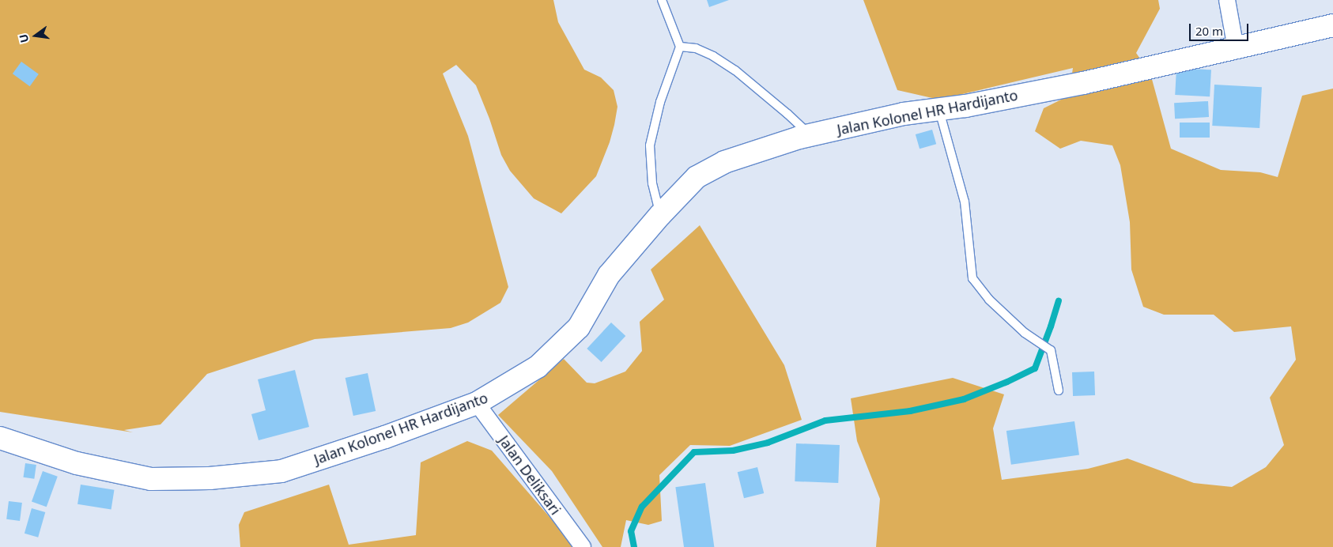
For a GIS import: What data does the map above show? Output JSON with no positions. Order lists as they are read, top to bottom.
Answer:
{
  "streets": {
    "main road": ["Jalan Kolonel HR Hardijanto"],
    "street": ["Jalan Deliksari"]
  },
  "crossings": [
    ["Jalan Kolonel HR Hardijanto", "Jalan Deliksari"]
  ],
  "scale_bar": "20 m",
  "north": "left"
}
